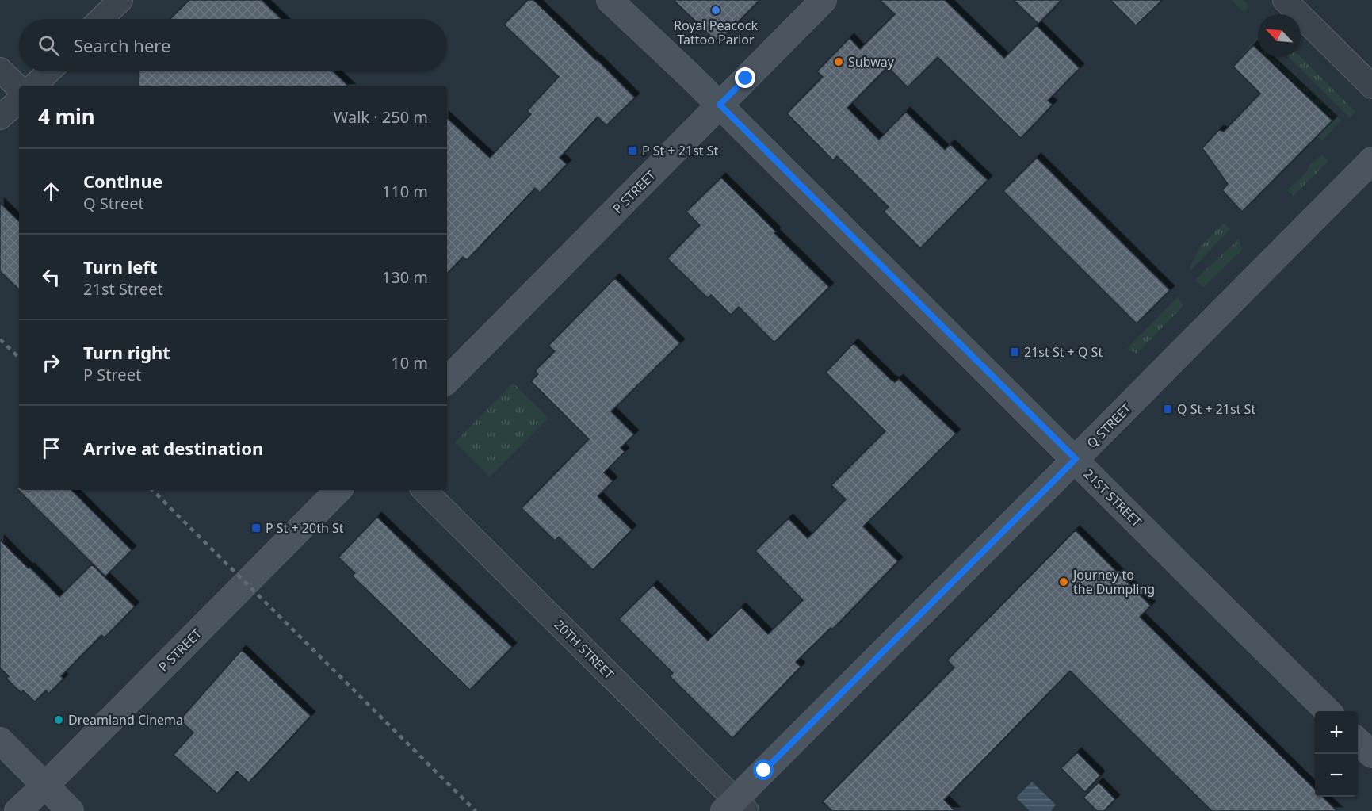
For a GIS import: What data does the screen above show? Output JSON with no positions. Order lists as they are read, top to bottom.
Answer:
{
  "streets": {
    "main road": ["P STREET", "Q STREET", "21ST STREET"],
    "street": ["20TH STREET"]
  },
  "crossings": [
    ["P STREET", "21ST STREET"],
    ["Q STREET", "21ST STREET"],
    ["Q STREET", "20TH STREET"]
  ],
  "places": {
    "other": [
      "Royal Peacock Tattoo Parlor",
      "Subway",
      "Journey to the Dumpling",
      "Dreamland Cinema"
    ],
    "transit": [
      "P St + 21st St",
      "21st St + Q St",
      "Q St + 21st St",
      "P St + 20th St"
    ]
  },
  "north": "top left",
  "page": {
    "search": "Search here",
    "heading": ["4 min", "Walk · 250 m"],
    "list": [
      ["Continue", "Q Street", "110 m"],
      ["Turn left", "21st Street", "130 m"],
      ["Turn right", "P Street", "10 m"],
      "Arrive at destination"
    ],
    "map_buttons": ["+", "−"]
  }
}
